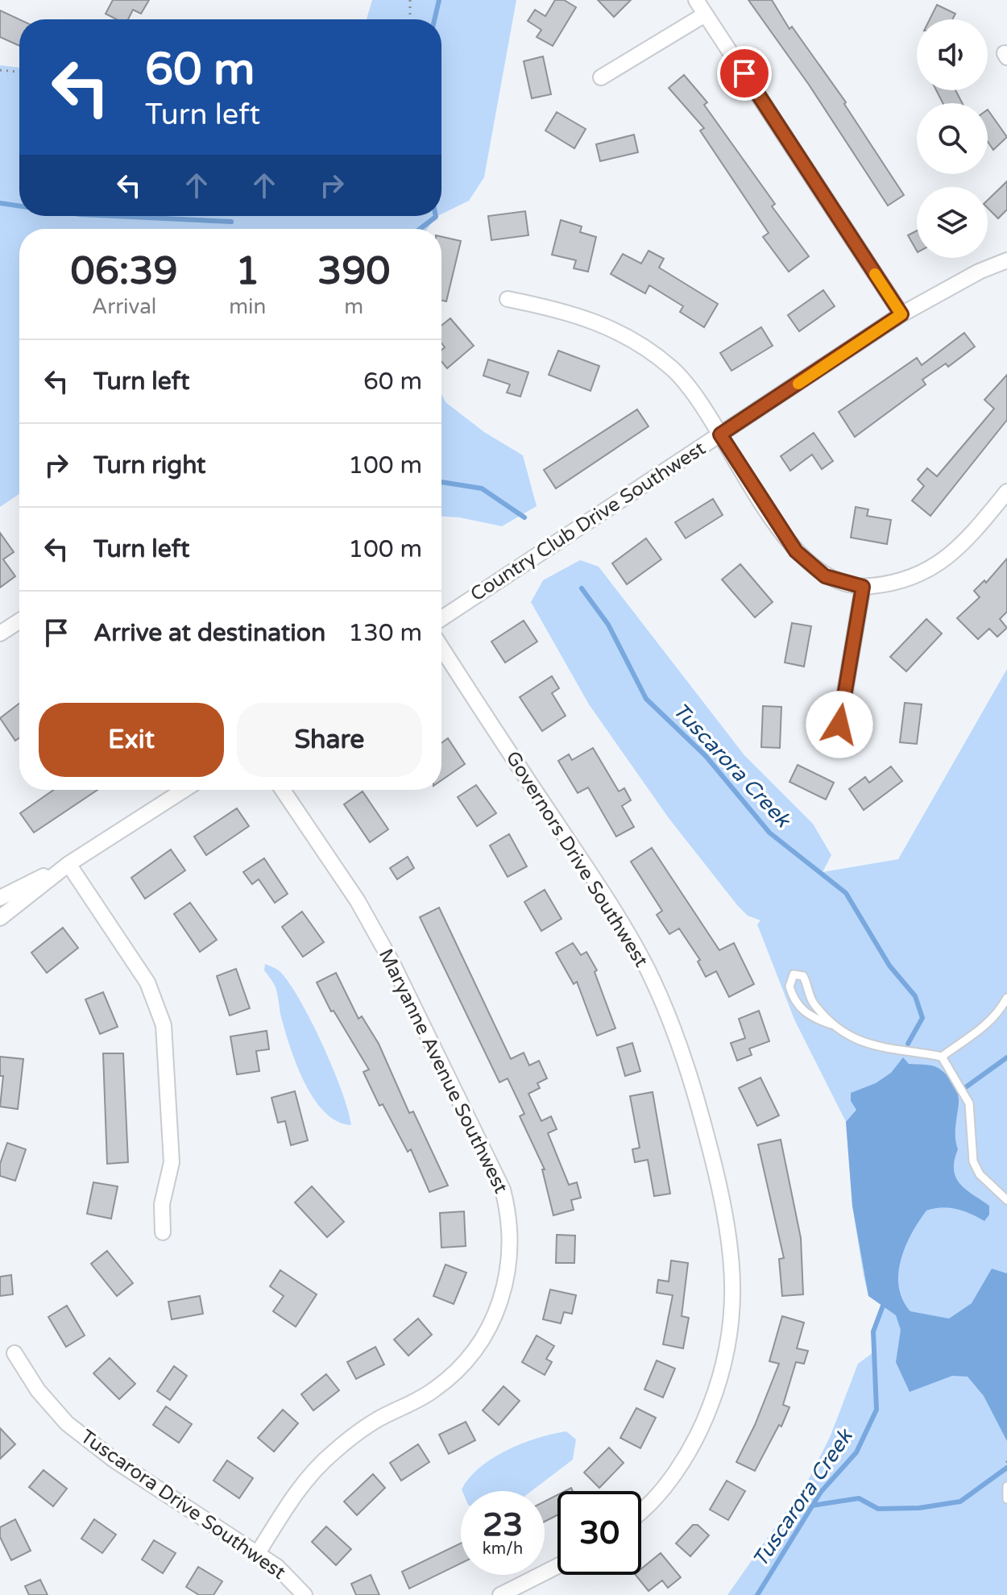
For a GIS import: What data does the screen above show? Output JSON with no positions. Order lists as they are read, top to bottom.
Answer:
{
  "streets": {
    "street": [
      "Country Club Drive Southwest",
      "Governors Drive Southwest",
      "Maryanne Avenue Southwest",
      "Tuscarora Drive Southwest"
    ]
  },
  "crossings": [
    ["Maryanne Avenue Southwest", "Tuscarora Drive Southwest"]
  ],
  "water": ["Tuscarora Creek"],
  "page": {
    "turn": ["60 m", "Turn left"],
    "eta": [
      "06:39",
      "Arrival",
      "1",
      "min",
      "390",
      "m"
    ],
    "list": [
      {
        "name": "Turn left",
        "value": "60 m"
      },
      {
        "name": "Turn right",
        "value": "100 m"
      },
      {
        "name": "Turn left",
        "value": "100 m"
      },
      {
        "name": "Arrive at destination",
        "value": "130 m"
      }
    ],
    "buttons": ["Exit", "Share"],
    "speed": "23 km/h",
    "limit": "30"
  }
}
